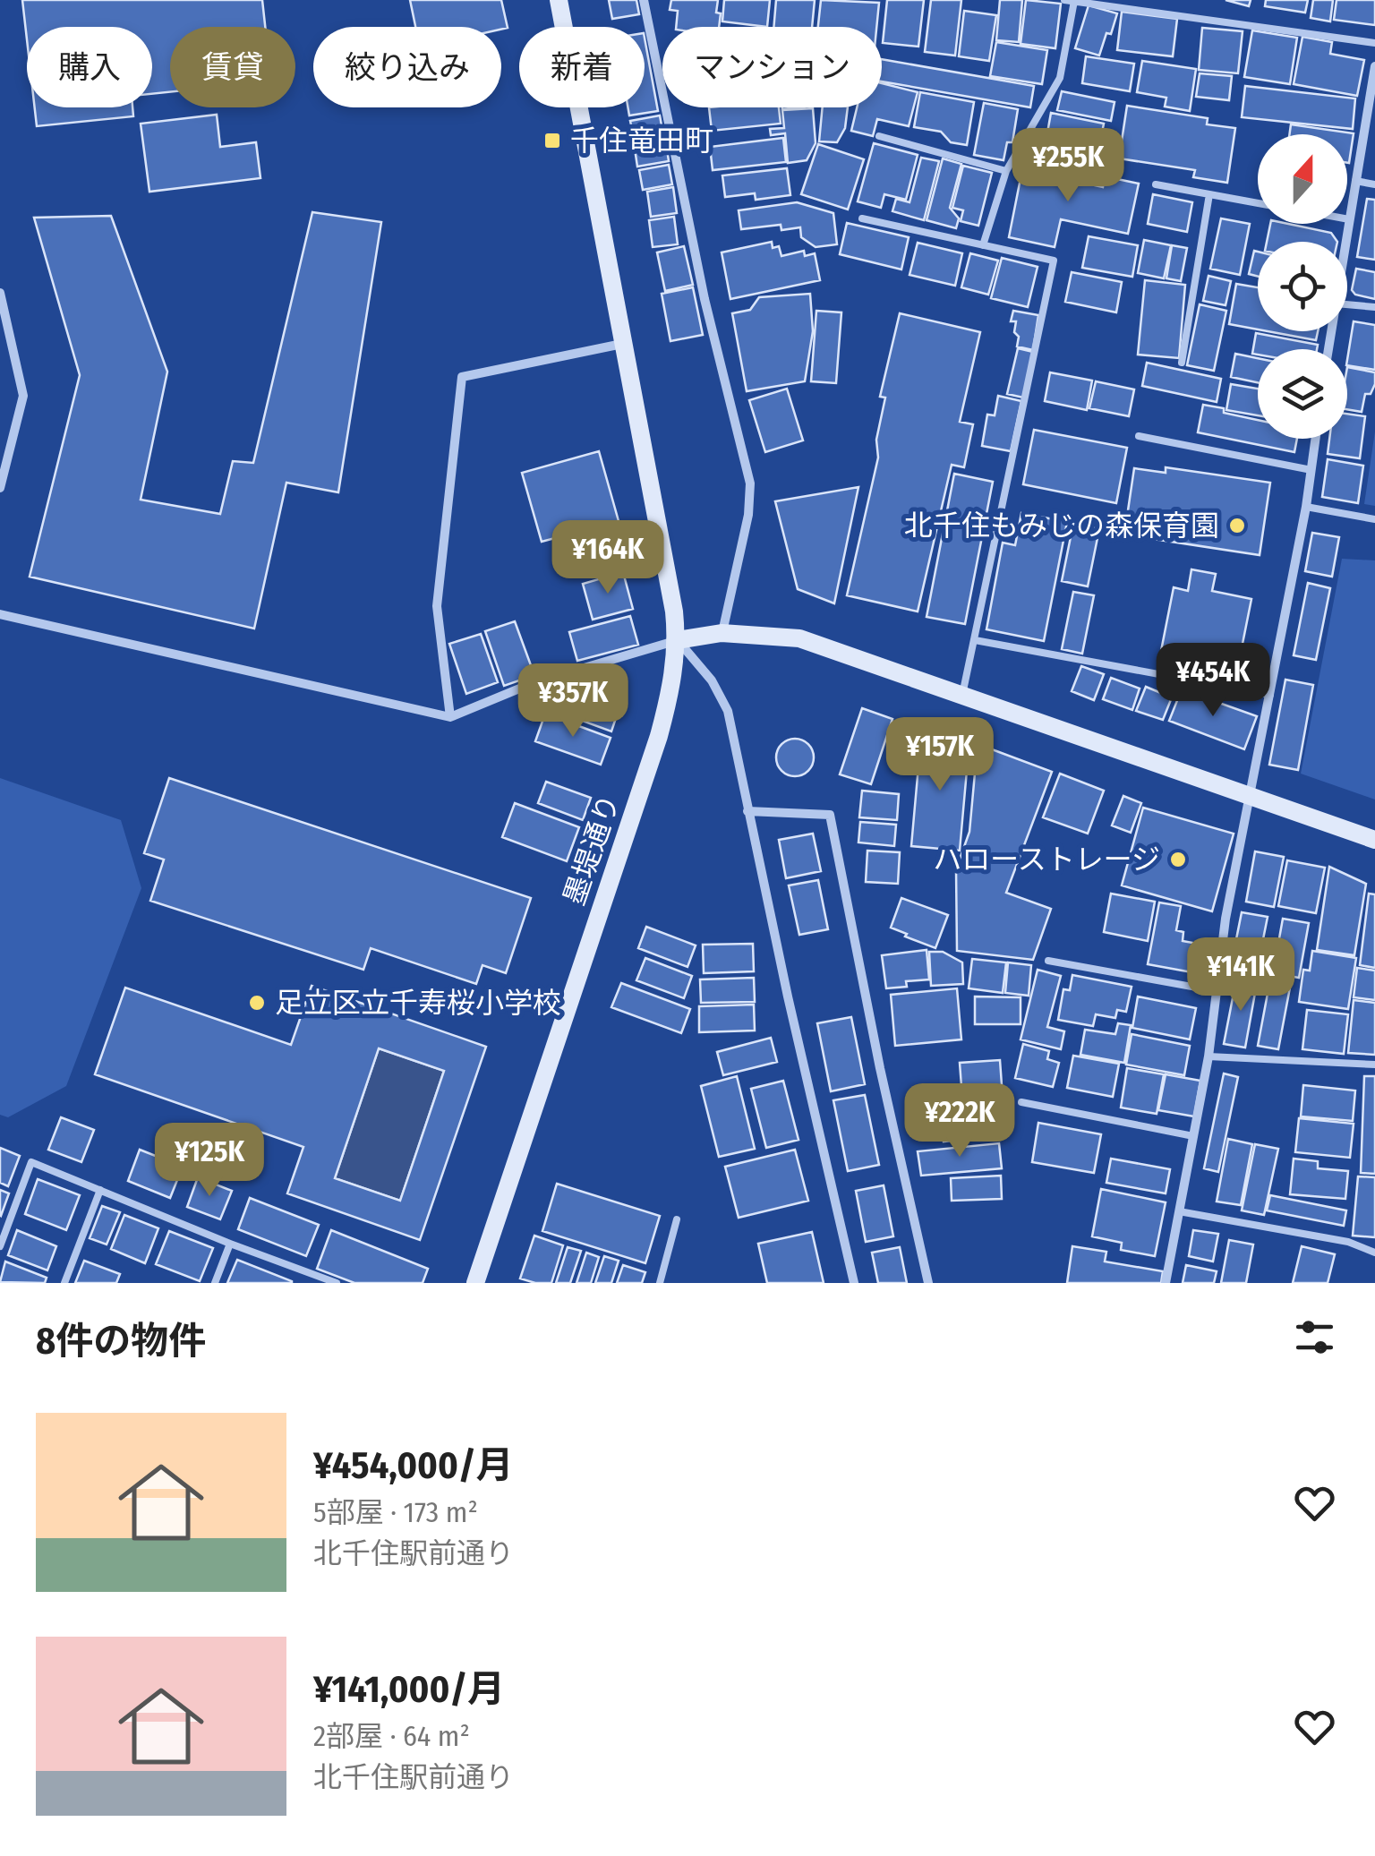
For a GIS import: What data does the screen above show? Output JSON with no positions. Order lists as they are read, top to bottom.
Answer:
{
  "streets": {
    "main road": ["墨堤通り"]
  },
  "places": {
    "transit": ["千住竜田町"],
    "other": ["北千住もみじの森保育園", "ハローストレージ", "足立区立千寿桜小学校"]
  },
  "north": "top",
  "page": {
    "chip": [
      "購入",
      "賃貸",
      "絞り込み",
      "新着",
      "マンション"
    ],
    "price": [
      "¥255K",
      "¥164K",
      "¥454K",
      "¥357K",
      "¥157K",
      "¥141K",
      "¥222K",
      "¥125K"
    ],
    "heading": "8件の物件",
    "list": [
      {
        "name": "¥454,000/月",
        "note": "5部屋 · 173 m² · 北千住駅前通り"
      },
      {
        "name": "¥141,000/月",
        "note": "2部屋 · 64 m² · 北千住駅前通り"
      }
    ]
  }
}
